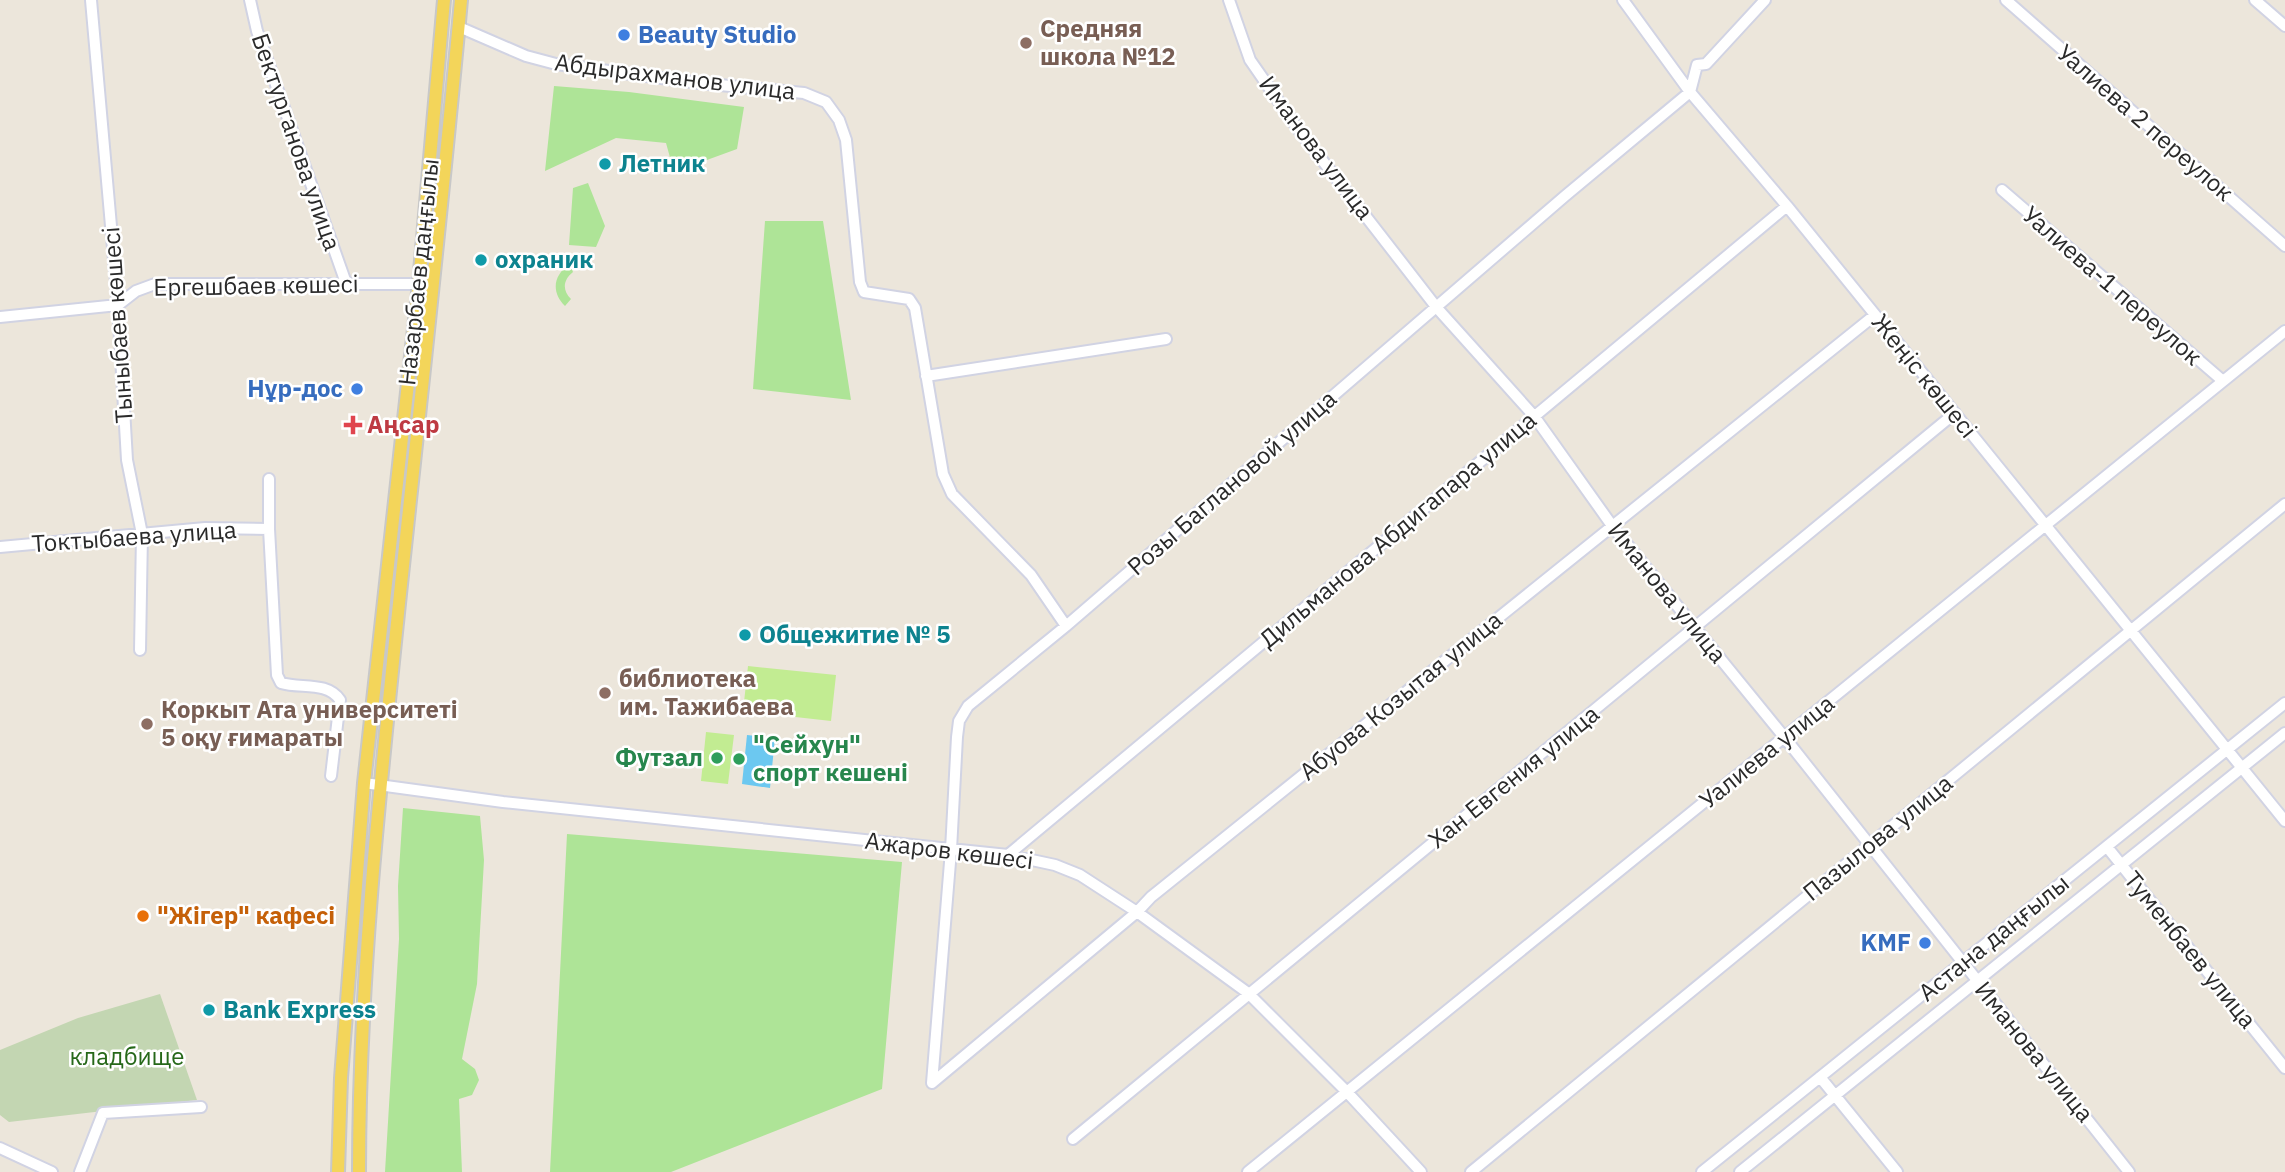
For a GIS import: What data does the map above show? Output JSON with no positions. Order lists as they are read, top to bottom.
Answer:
{
  "streets": {
    "main road": ["Назарбаев даңғылы"],
    "street": [
      "Абдырахманов улица",
      "Уалиева 2 переулок",
      "Бектурганова улица",
      "Иманова улица",
      "Ергешбаев көшесі",
      "Уалиева-1 переулок",
      "Тыныбаев көшесі",
      "Жеңіс көшесі",
      "Розы Баглановой улица",
      "Дильманова Абдигапара улица",
      "Токтыбаева улица",
      "Абуова Козытая улица",
      "Уалиева улица",
      "Хан Евгения улица",
      "Пазылова улица",
      "Ажаров көшесі",
      "Астана даңғылы",
      "Туменбаев улица"
    ]
  },
  "crossings": [
    ["Абдырахманов улица", "Назарбаев даңғылы"],
    ["Абдырахманов улица", "Розы Баглановой улица"],
    ["Бектурганова улица", "Ергешбаев көшесі"],
    ["Иманова улица", "Розы Баглановой улица"],
    ["Иманова улица", "Дильманова Абдигапара улица"],
    ["Иманова улица", "Абуова Козытая улица"],
    ["Иманова улица", "Уалиева улица"],
    ["Иманова улица", "Хан Евгения улица"],
    ["Иманова улица", "Пазылова улица"],
    ["Иманова улица", "Астана даңғылы"],
    ["Назарбаев даңғылы", "Ергешбаев көшесі"],
    ["Назарбаев даңғылы", "Ажаров көшесі"],
    ["Ергешбаев көшесі", "Тыныбаев көшесі"],
    ["Уалиева-1 переулок", "Уалиева улица"],
    ["Тыныбаев көшесі", "Токтыбаева улица"],
    ["Жеңіс көшесі", "Розы Баглановой улица"],
    ["Жеңіс көшесі", "Дильманова Абдигапара улица"],
    ["Жеңіс көшесі", "Абуова Козытая улица"],
    ["Жеңіс көшесі", "Уалиева улица"],
    ["Жеңіс көшесі", "Хан Евгения улица"],
    ["Жеңіс көшесі", "Пазылова улица"],
    ["Жеңіс көшесі", "Астана даңғылы"],
    ["Розы Баглановой улица", "Абуова Козытая улица"],
    ["Розы Баглановой улица", "Ажаров көшесі"],
    ["Дильманова Абдигапара улица", "Ажаров көшесі"],
    ["Абуова Козытая улица", "Ажаров көшесі"],
    ["Уалиева улица", "Ажаров көшесі"],
    ["Хан Евгения улица", "Ажаров көшесі"],
    ["Астана даңғылы", "Туменбаев улица"]
  ],
  "parks": ["кладбище"],
  "places": {
    "other": [
      "Beauty Studio",
      "Средняя школа №12",
      "Летник",
      "охраник",
      "Нұр-дос",
      "Общежитие № 5",
      "библиотека им. Тажибаева",
      "Коркыт Ата университеті 5 оқу ғимараты",
      "Футзал",
      "\"Сейхун\" спорт кешені",
      "\"Жігер\" кафесі",
      "KMF",
      "Bank Express"
    ],
    "health": ["Аңсар"]
  }
}
